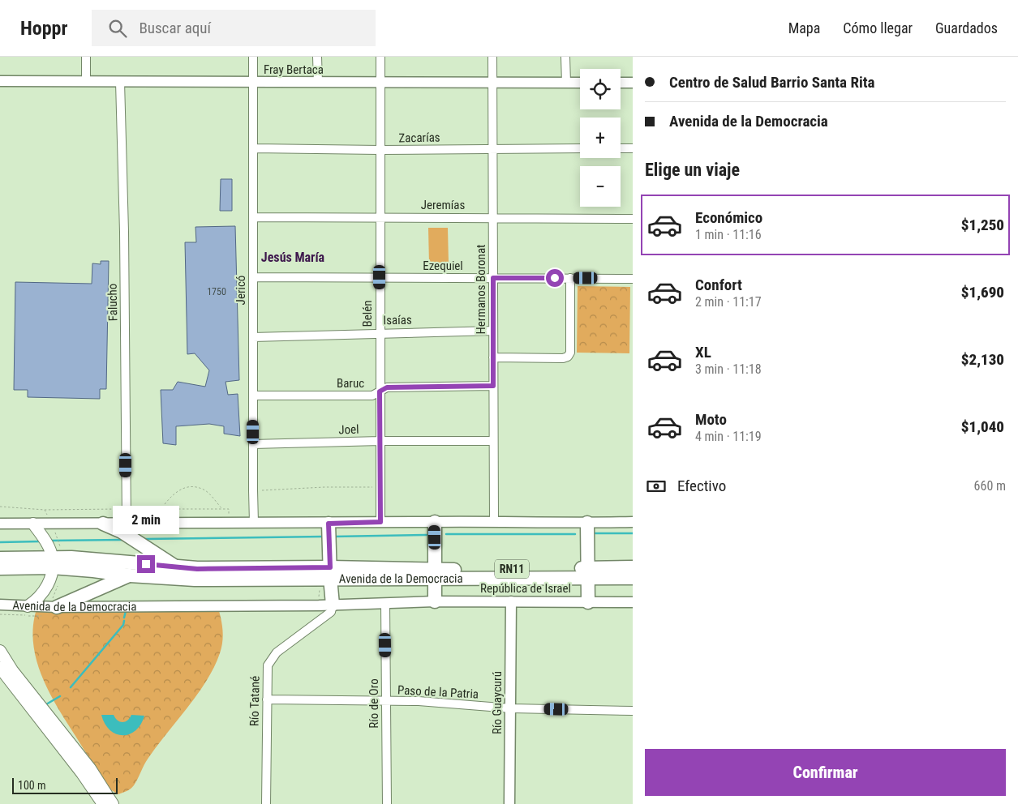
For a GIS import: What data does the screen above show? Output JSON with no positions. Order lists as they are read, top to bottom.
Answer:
{
  "streets": {
    "highway": ["RN11", "Avenida de la Democracia"],
    "street": [
      "Fray Bertaca",
      "Zacarías",
      "Jeremías",
      "Ezequiel",
      "Hermanos Boronat",
      "Jericó",
      "Falucho",
      "Belén",
      "Isaías",
      "Baruc",
      "Joel",
      "República de Israel",
      "Paso de la Patria",
      "Río Tatané",
      "Río Guaycurú",
      "Río de Oro"
    ]
  },
  "crossings": [
    ["Fray Bertaca", "Hermanos Boronat"],
    ["Fray Bertaca", "Jericó"],
    ["Fray Bertaca", "Falucho"],
    ["Fray Bertaca", "Belén"],
    ["Zacarías", "Hermanos Boronat"],
    ["Zacarías", "Jericó"],
    ["Zacarías", "Belén"],
    ["Jeremías", "Hermanos Boronat"],
    ["Jeremías", "Jericó"],
    ["Jeremías", "Belén"],
    ["Ezequiel", "Hermanos Boronat"],
    ["Ezequiel", "Jericó"],
    ["Ezequiel", "Belén"],
    ["Hermanos Boronat", "Isaías"],
    ["Hermanos Boronat", "Baruc"],
    ["Hermanos Boronat", "Joel"],
    ["Jericó", "Isaías"],
    ["Jericó", "Baruc"],
    ["Jericó", "Joel"],
    ["Belén", "Isaías"],
    ["Belén", "Baruc"],
    ["Belén", "Joel"],
    ["Avenida de la Democracia", "República de Israel"],
    ["República de Israel", "Río Tatané"],
    ["República de Israel", "Río Guaycurú"],
    ["República de Israel", "Río de Oro"],
    ["Paso de la Patria", "Río Tatané"],
    ["Paso de la Patria", "Río Guaycurú"],
    ["Paso de la Patria", "Río de Oro"]
  ],
  "districts": ["Jesús María"],
  "house_numbers": ["1750"],
  "scale_bar": "100 m",
  "page": {
    "header": "Hoppr",
    "search": "Buscar aquí",
    "nav": ["Mapa", "Cómo llegar", "Guardados"],
    "banner": ["Centro de Salud Barrio Santa Rita", "Avenida de la Democracia"],
    "map_buttons": ["+", "−"],
    "heading": "Elige un viaje",
    "list": [
      {
        "name": "Económico",
        "note": "1 min · 11:16",
        "value": "$1,250"
      },
      {
        "name": "Confort",
        "note": "2 min · 11:17",
        "value": "$1,690"
      },
      {
        "name": "XL",
        "note": "3 min · 11:18",
        "value": "$2,130"
      },
      {
        "name": "Moto",
        "note": "4 min · 11:19",
        "value": "$1,040"
      }
    ],
    "pay": ["Efectivo", "660 m"],
    "bubble": "2 min",
    "buttons": "Confirmar",
    "scale": "100 m"
  }
}
